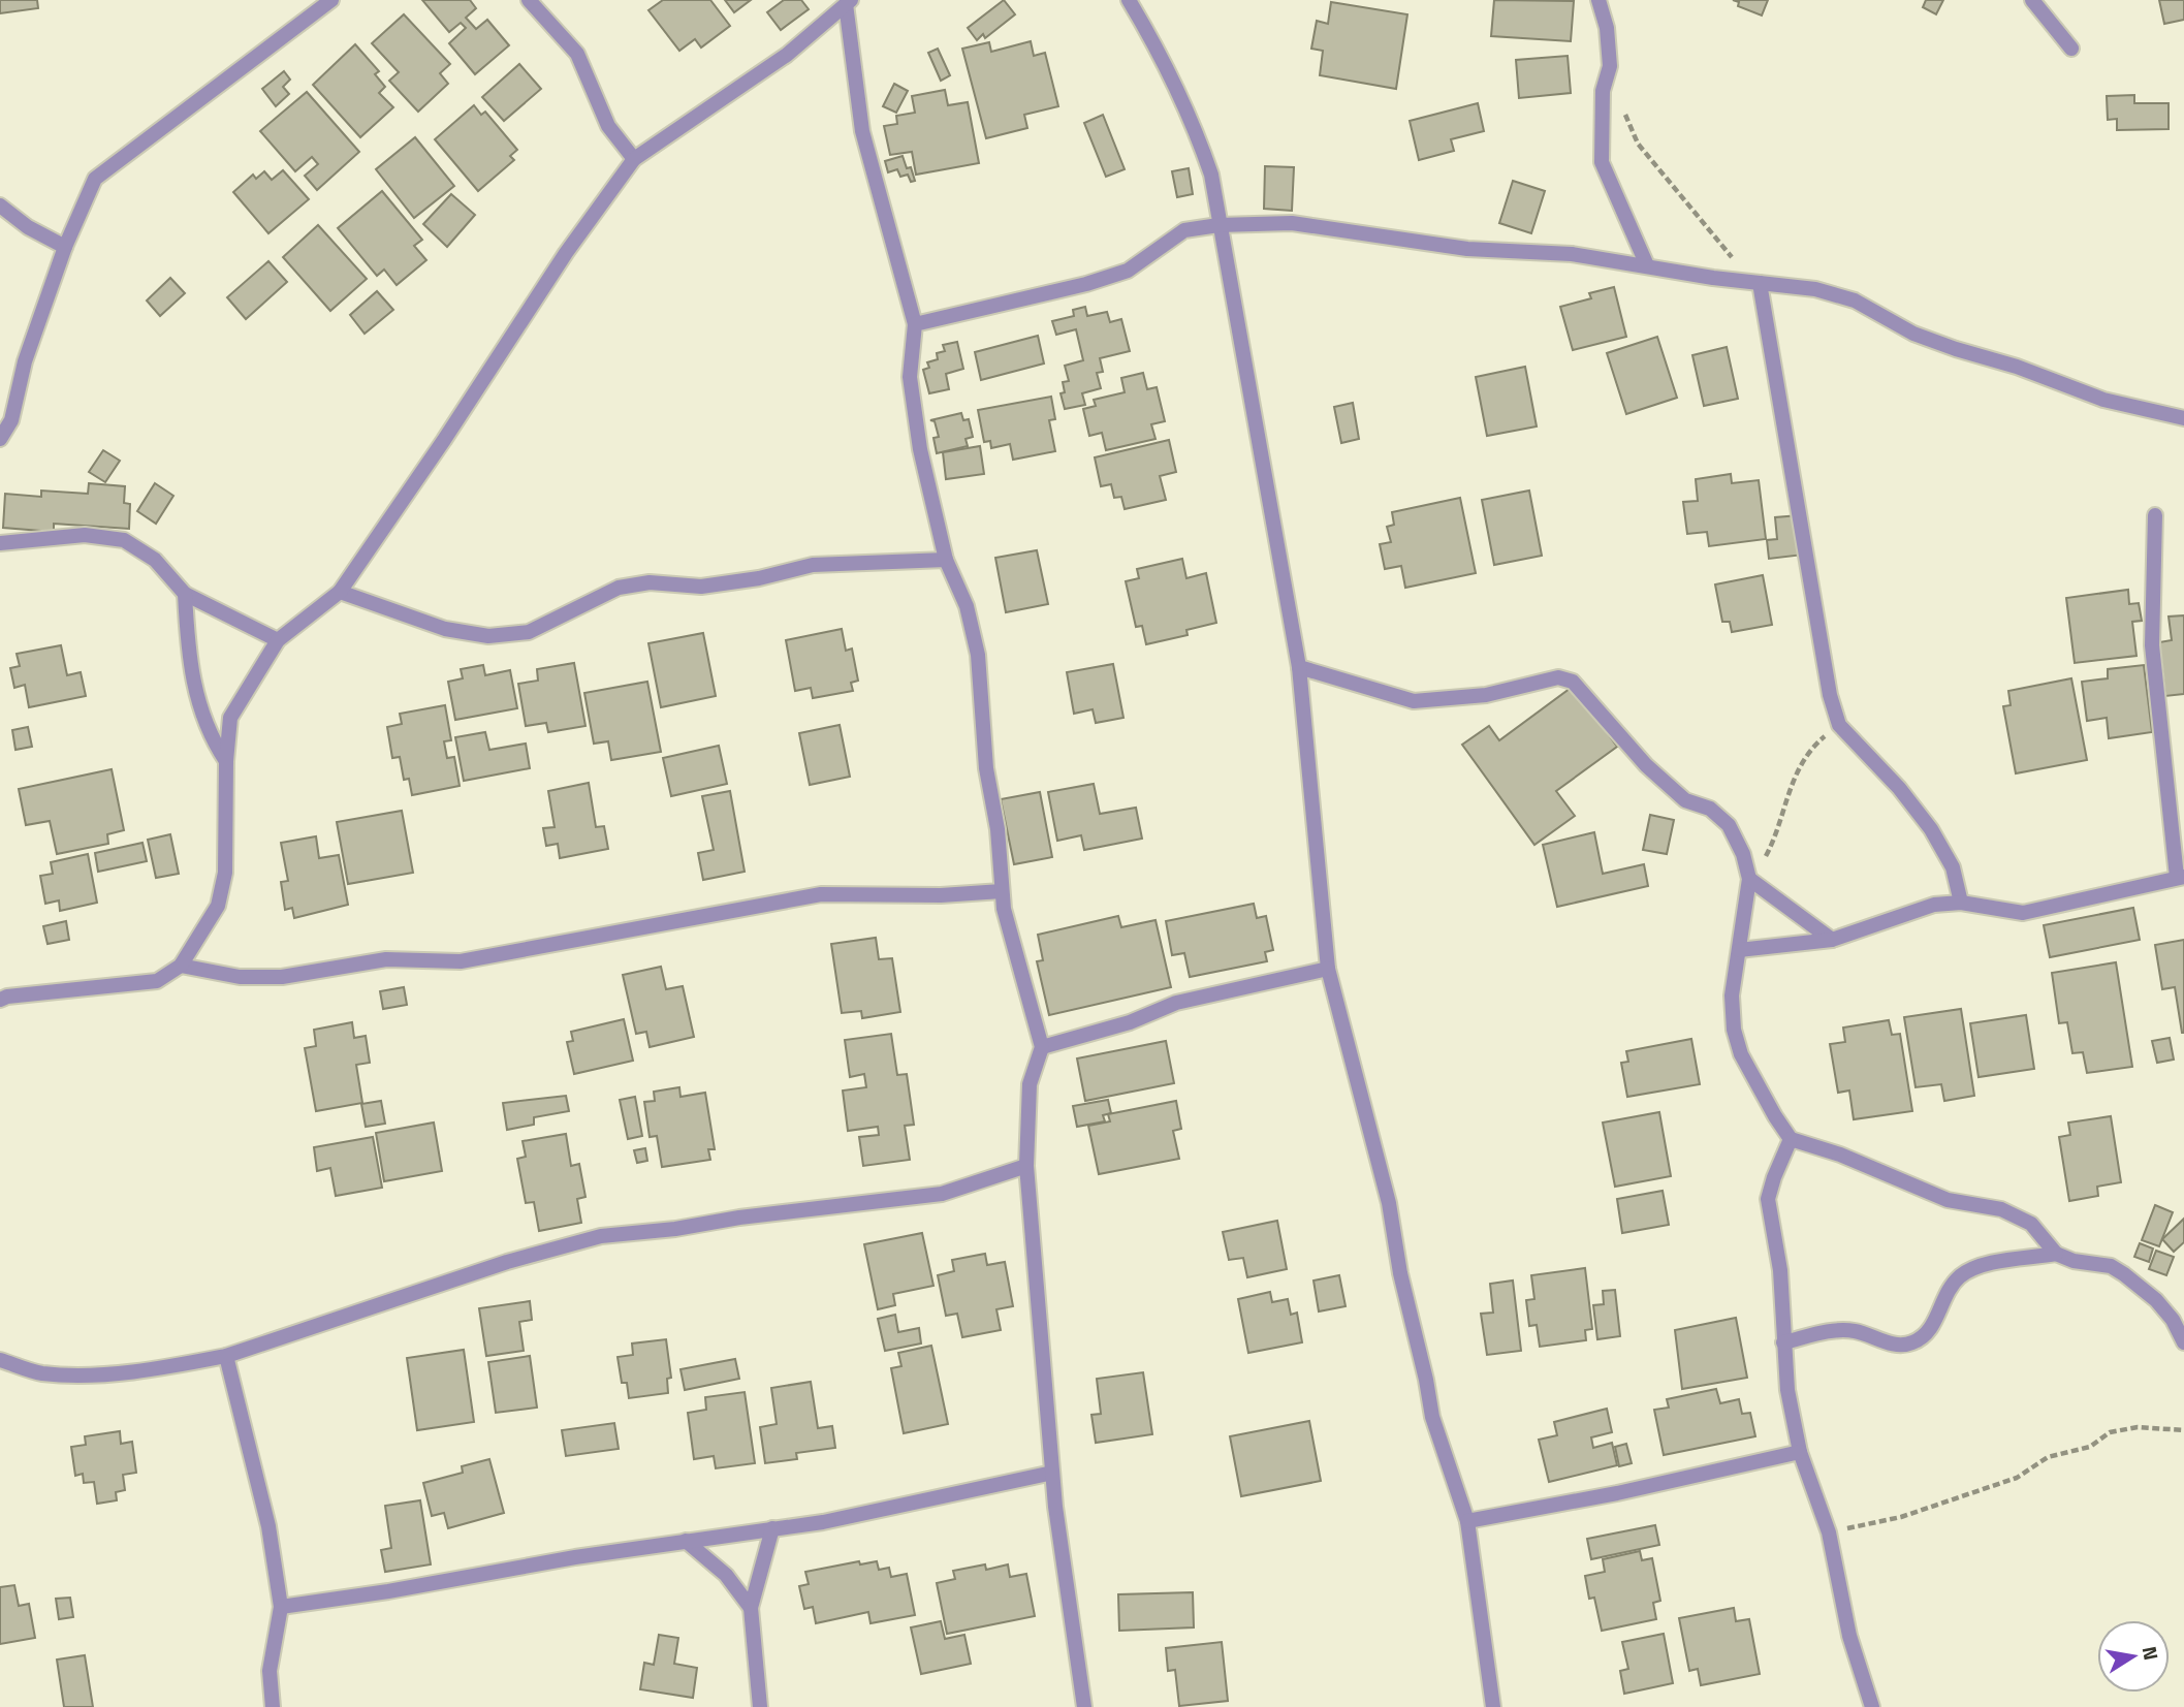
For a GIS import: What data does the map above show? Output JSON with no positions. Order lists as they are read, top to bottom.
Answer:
{
  "north": "right"
}
